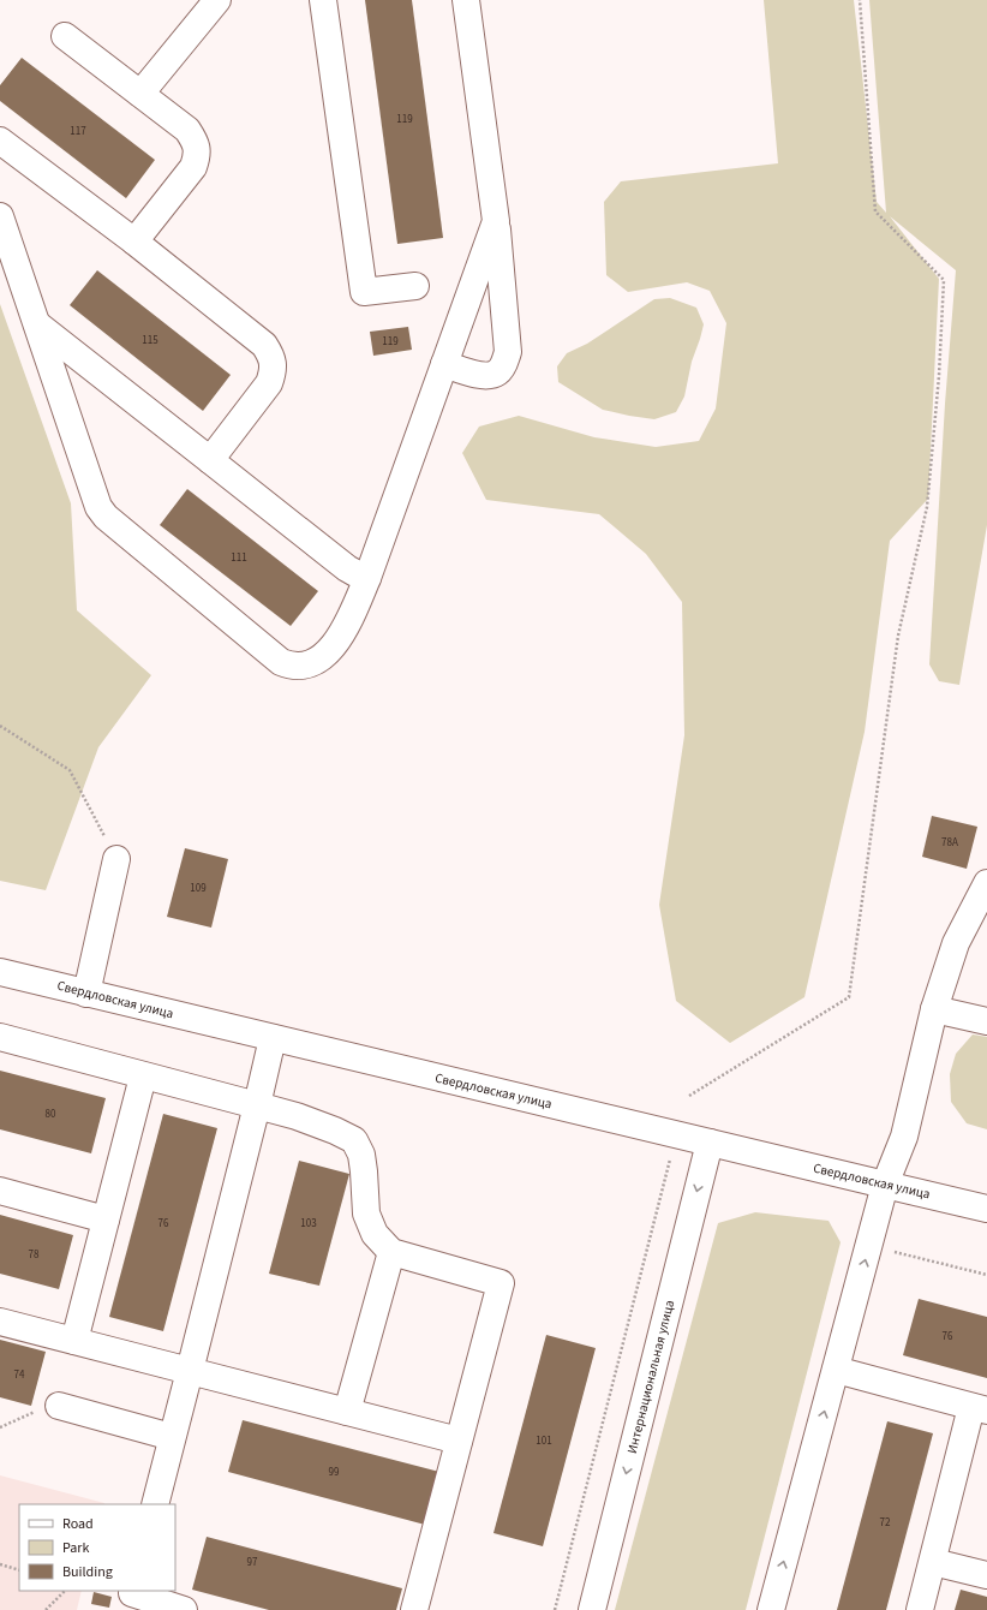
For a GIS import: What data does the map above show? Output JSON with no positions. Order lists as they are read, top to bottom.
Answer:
{
  "streets": {
    "main road": ["Свердловская улица", "Интернациональная улица"]
  },
  "crossings": [
    ["Свердловская улица", "Интернациональная улица"]
  ],
  "house_numbers": [
    "119",
    "117",
    "115",
    "119",
    "111",
    "78А",
    "109",
    "80",
    "76",
    "103",
    "78",
    "76",
    "74",
    "101",
    "99",
    "72",
    "97"
  ],
  "legend": ["Road", "Park", "Building"]
}
